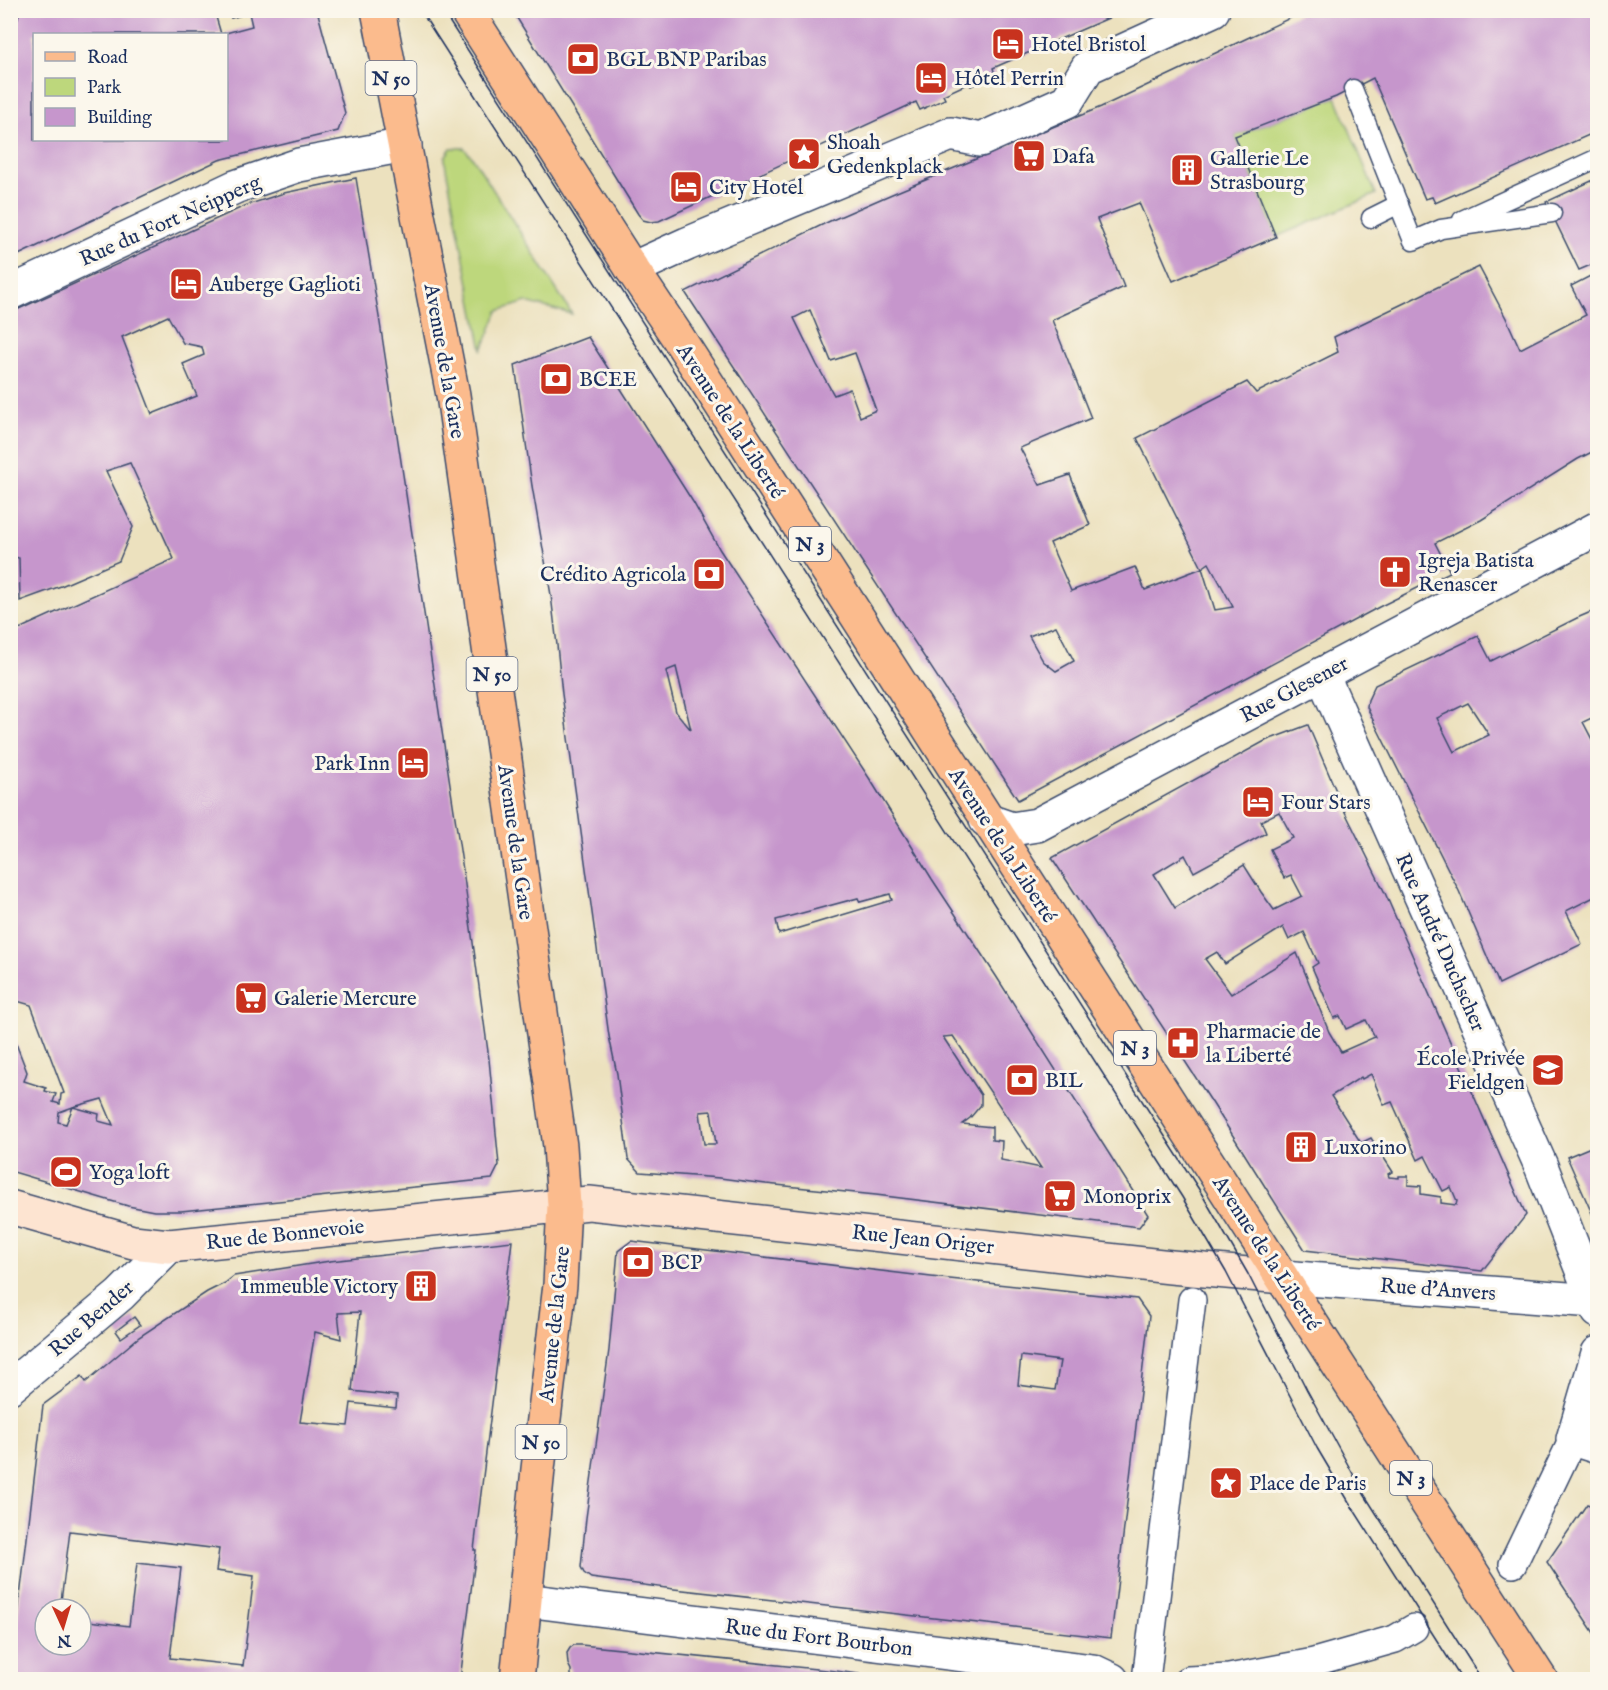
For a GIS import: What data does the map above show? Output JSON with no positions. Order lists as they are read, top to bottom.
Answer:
{
  "streets": {
    "main road": [
      "N 50",
      "Avenue de la Gare",
      "Avenue de la Liberté",
      "N 3",
      "Rue de Bonnevoie",
      "Rue Jean Origer"
    ],
    "street": [
      "Rue du Fort Neipperg",
      "Rue Glesener",
      "Rue André Duchscher",
      "Rue d'Anvers",
      "Rue Bender",
      "Rue du Fort Bourbon"
    ]
  },
  "crossings": [
    ["Rue du Fort Neipperg", "Avenue de la Gare"],
    ["Avenue de la Gare", "Rue de Bonnevoie"],
    ["Avenue de la Gare", "Rue Jean Origer"],
    ["Avenue de la Gare", "Rue du Fort Bourbon"],
    ["Avenue de la Liberté", "Rue Glesener"],
    ["Avenue de la Liberté", "Rue Jean Origer"],
    ["Avenue de la Liberté", "Rue d'Anvers"],
    ["Rue Glesener", "Rue André Duchscher"],
    ["Rue André Duchscher", "Rue d'Anvers"],
    ["Rue de Bonnevoie", "Rue Jean Origer"],
    ["Rue de Bonnevoie", "Rue Bender"],
    ["Rue Jean Origer", "Rue d'Anvers"]
  ],
  "places": {
    "hotel": [
      "Hotel Bristol",
      "Hôtel Perrin",
      "City Hotel",
      "Auberge Gaglioti",
      "Park Inn",
      "Four Stars"
    ],
    "bank": [
      "BGL BNP Paribas",
      "BCEE",
      "Crédito Agricola",
      "BIL",
      "BCP"
    ],
    "place": ["Shoah Gedenkplack", "Place de Paris"],
    "supermarket": ["Dafa", "Galerie Mercure", "Monoprix"],
    "building": ["Gallerie Le Strasbourg", "Luxorino", "Immeuble Victory"],
    "church": ["Igreja Batista Renascer"],
    "pharmacy": ["Pharmacie de la Liberté"],
    "school or university": ["École Privée Fieldgen"],
    "sports": ["Yoga loft"]
  },
  "legend": ["Road", "Park", "Building"],
  "north": "bottom"
}
